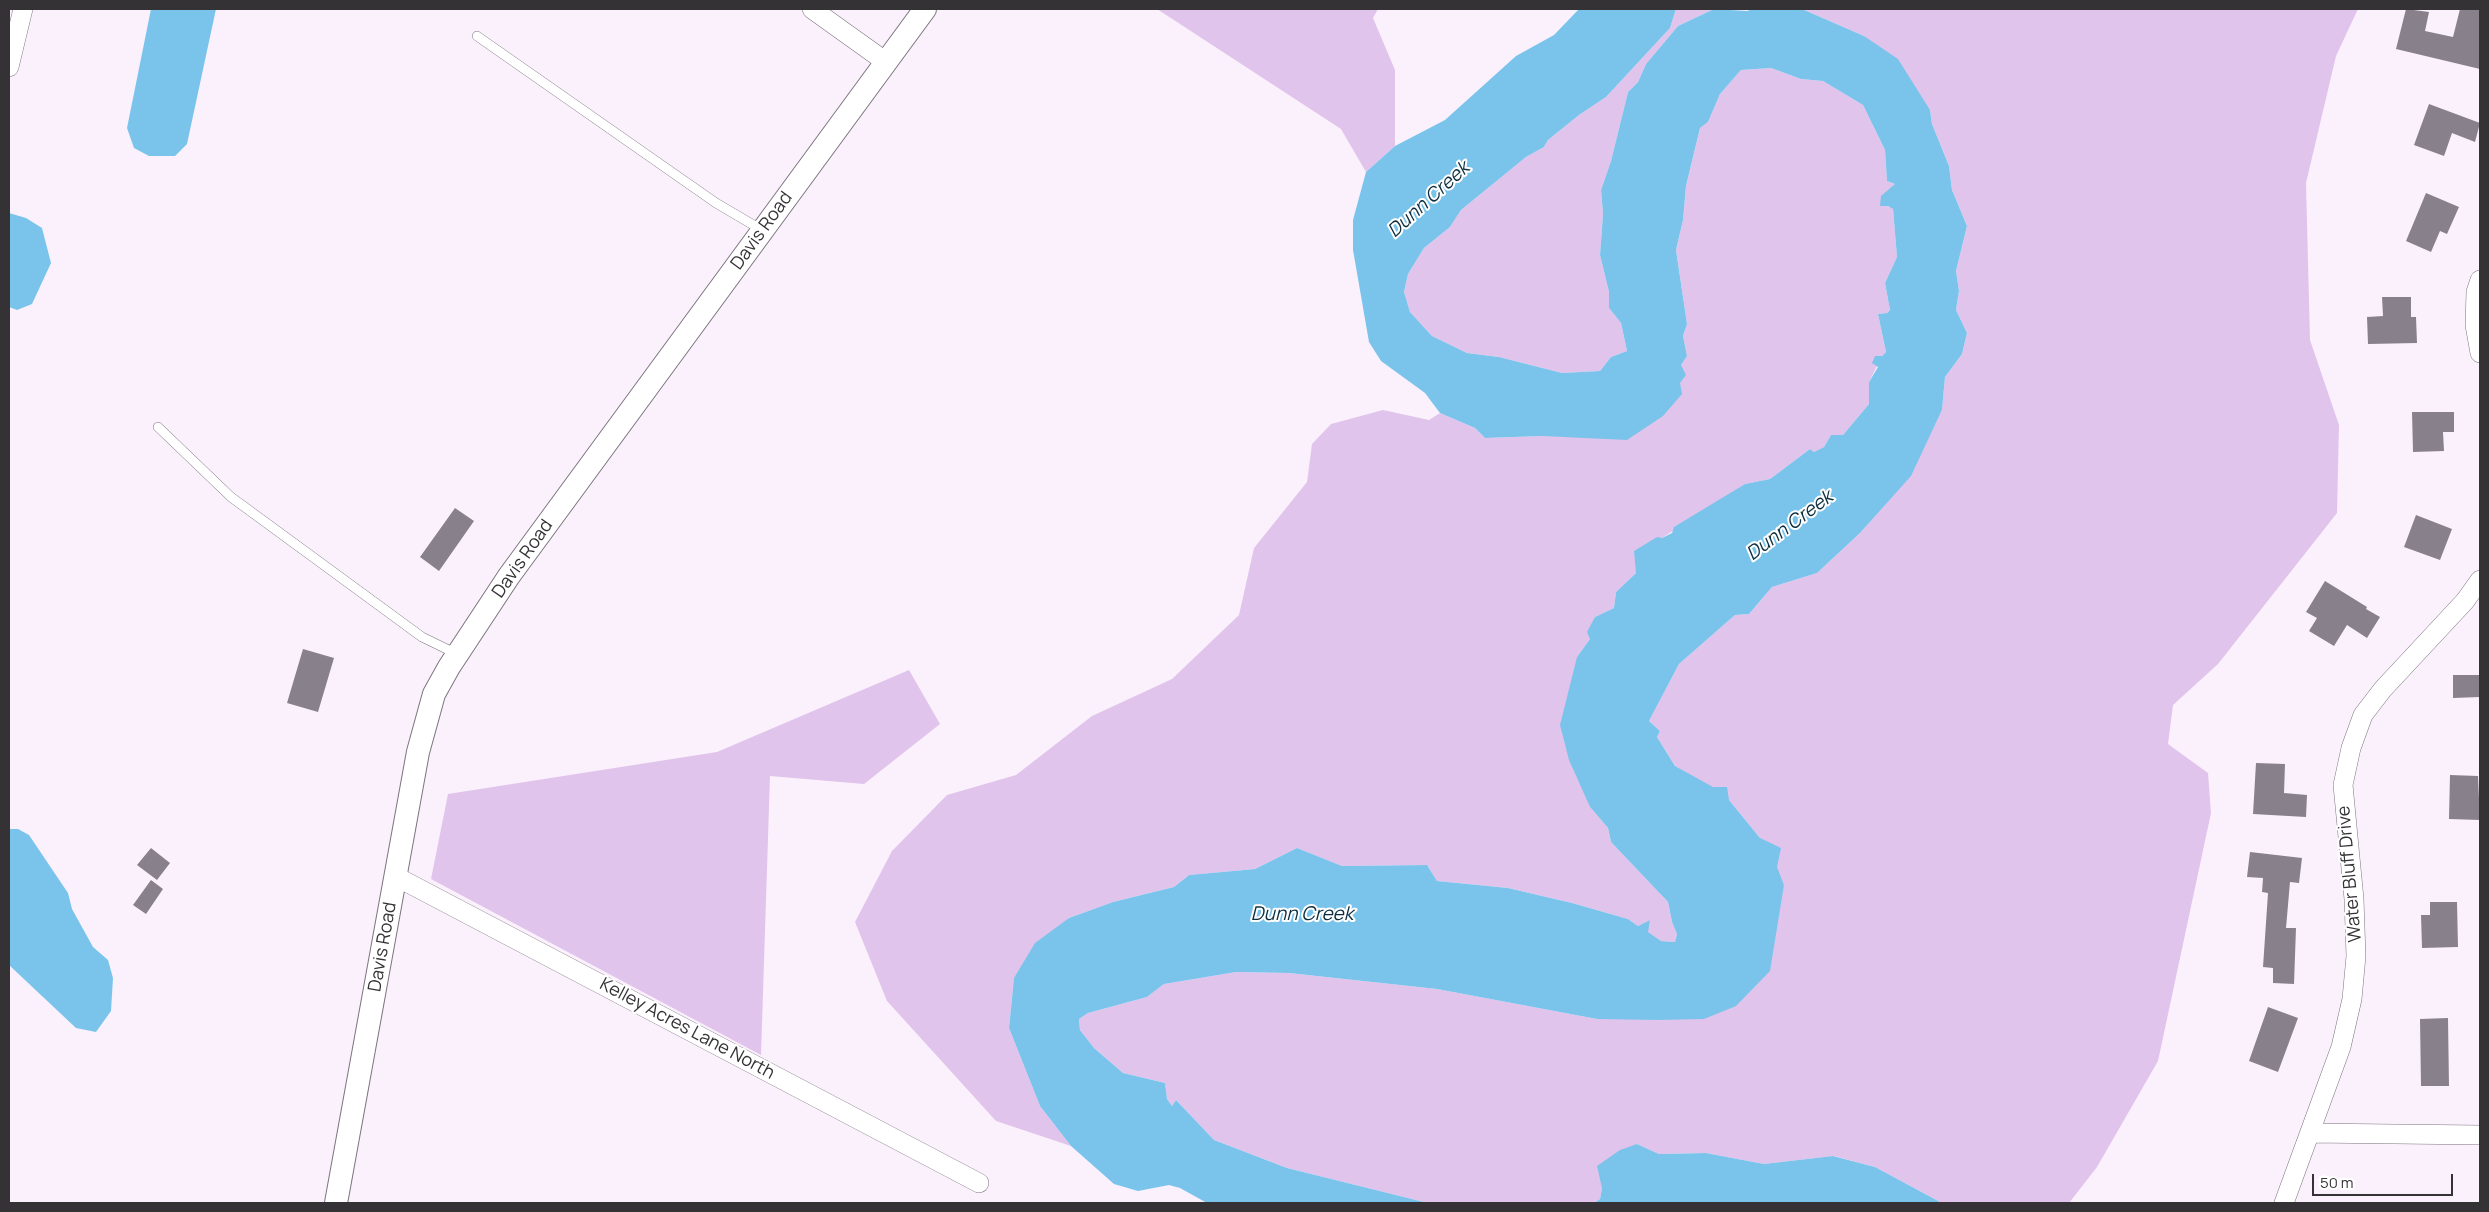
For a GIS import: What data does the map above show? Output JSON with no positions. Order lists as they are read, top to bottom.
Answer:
{
  "streets": {
    "street": ["Davis Road", "Water Bluff Drive", "Kelley Acres Lane North"]
  },
  "crossings": [
    ["Davis Road", "Kelley Acres Lane North"]
  ],
  "water": ["Dunn Creek"],
  "scale_bar": "50 m"
}
